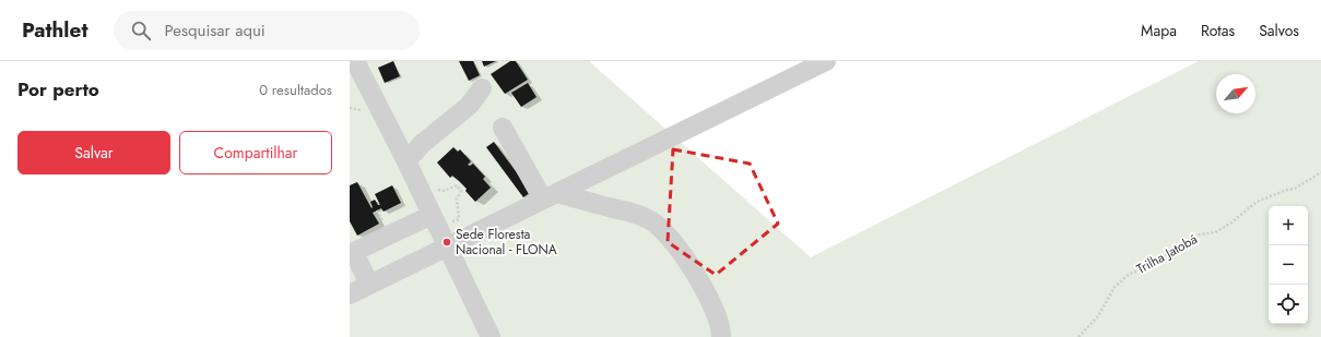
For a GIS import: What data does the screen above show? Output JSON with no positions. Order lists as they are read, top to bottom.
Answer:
{
  "streets": {
    "path": ["Trilha Jatobá"]
  },
  "places": ["Sede Floresta Nacional - FLONA"],
  "north": "top right",
  "page": {
    "header": "Pathlet",
    "search": "Pesquisar aqui",
    "nav": ["Mapa", "Rotas", "Salvos"],
    "heading": ["Por perto", "0 resultados"],
    "buttons": ["Salvar", "Compartilhar"],
    "map_buttons": ["+", "−"]
  }
}
